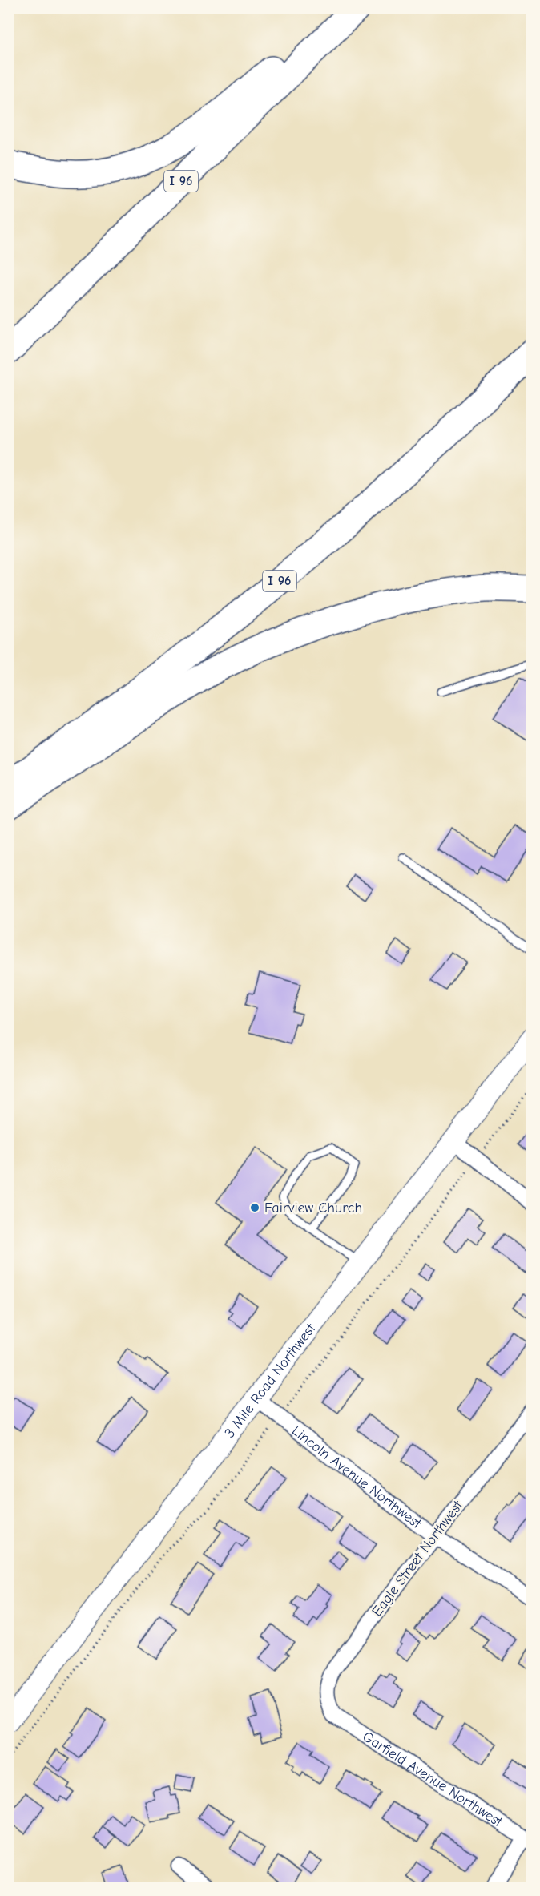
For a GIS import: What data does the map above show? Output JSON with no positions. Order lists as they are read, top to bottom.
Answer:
{
  "streets": {
    "highway": ["I 96"],
    "main road": ["3 Mile Road Northwest"],
    "street": ["Lincoln Avenue Northwest", "Eagle Street Northwest", "Garfield Avenue Northwest"]
  },
  "crossings": [
    ["3 Mile Road Northwest", "Lincoln Avenue Northwest"],
    ["Lincoln Avenue Northwest", "Eagle Street Northwest"],
    ["Eagle Street Northwest", "Garfield Avenue Northwest"]
  ],
  "places": ["Fairview Church"]
}
